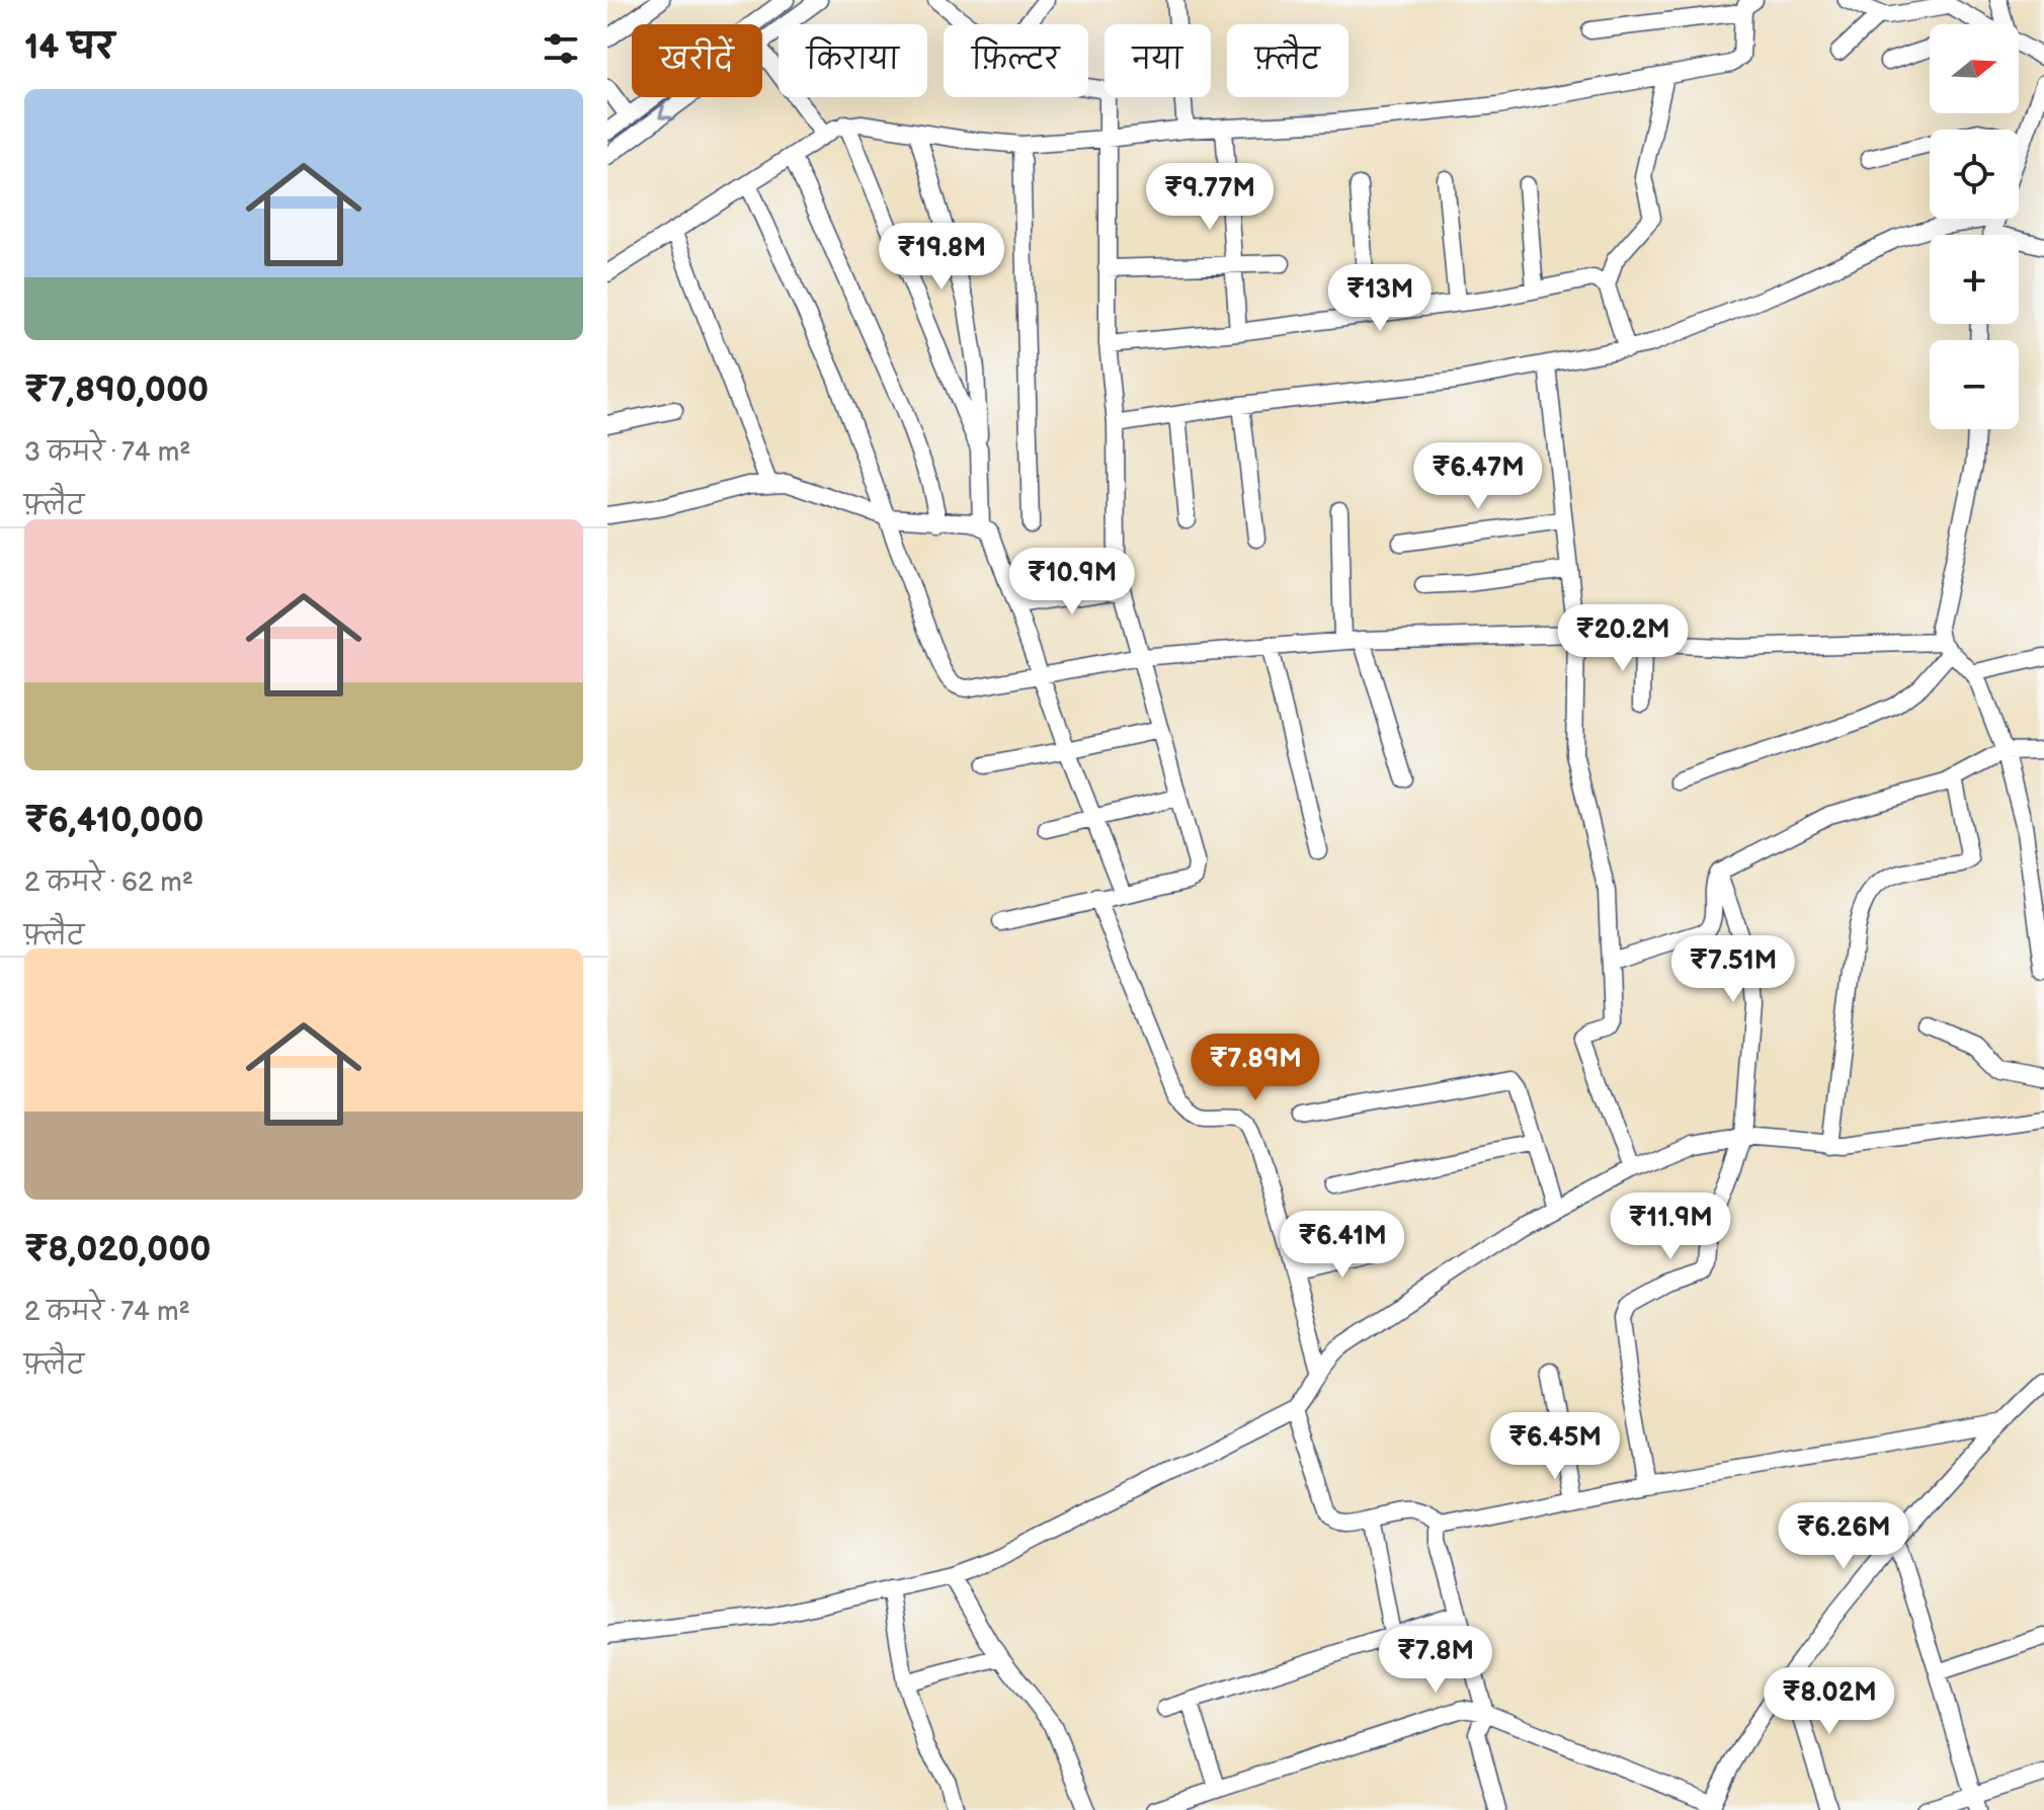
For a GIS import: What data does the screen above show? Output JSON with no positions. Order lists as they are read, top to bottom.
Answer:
{
  "north": "right",
  "page": {
    "heading": "14 घर",
    "map_buttons": ["+", "−"],
    "chip": [
      "खरीदें",
      "किराया",
      "फ़िल्टर",
      "नया",
      "फ़्लैट"
    ],
    "list": [
      {
        "name": "₹7,890,000",
        "note": "3 कमरे · 74 m² · फ़्लैट"
      },
      {
        "name": "₹6,410,000",
        "note": "2 कमरे · 62 m² · फ़्लैट"
      },
      {
        "name": "₹8,020,000",
        "note": "2 कमरे · 74 m² · फ़्लैट"
      }
    ],
    "price": [
      "₹9.77M",
      "₹19.8M",
      "₹13M",
      "₹6.47M",
      "₹10.9M",
      "₹20.2M",
      "₹7.51M",
      "₹7.89M",
      "₹11.9M",
      "₹6.41M",
      "₹6.45M",
      "₹6.26M",
      "₹7.8M",
      "₹8.02M"
    ]
  }
}
